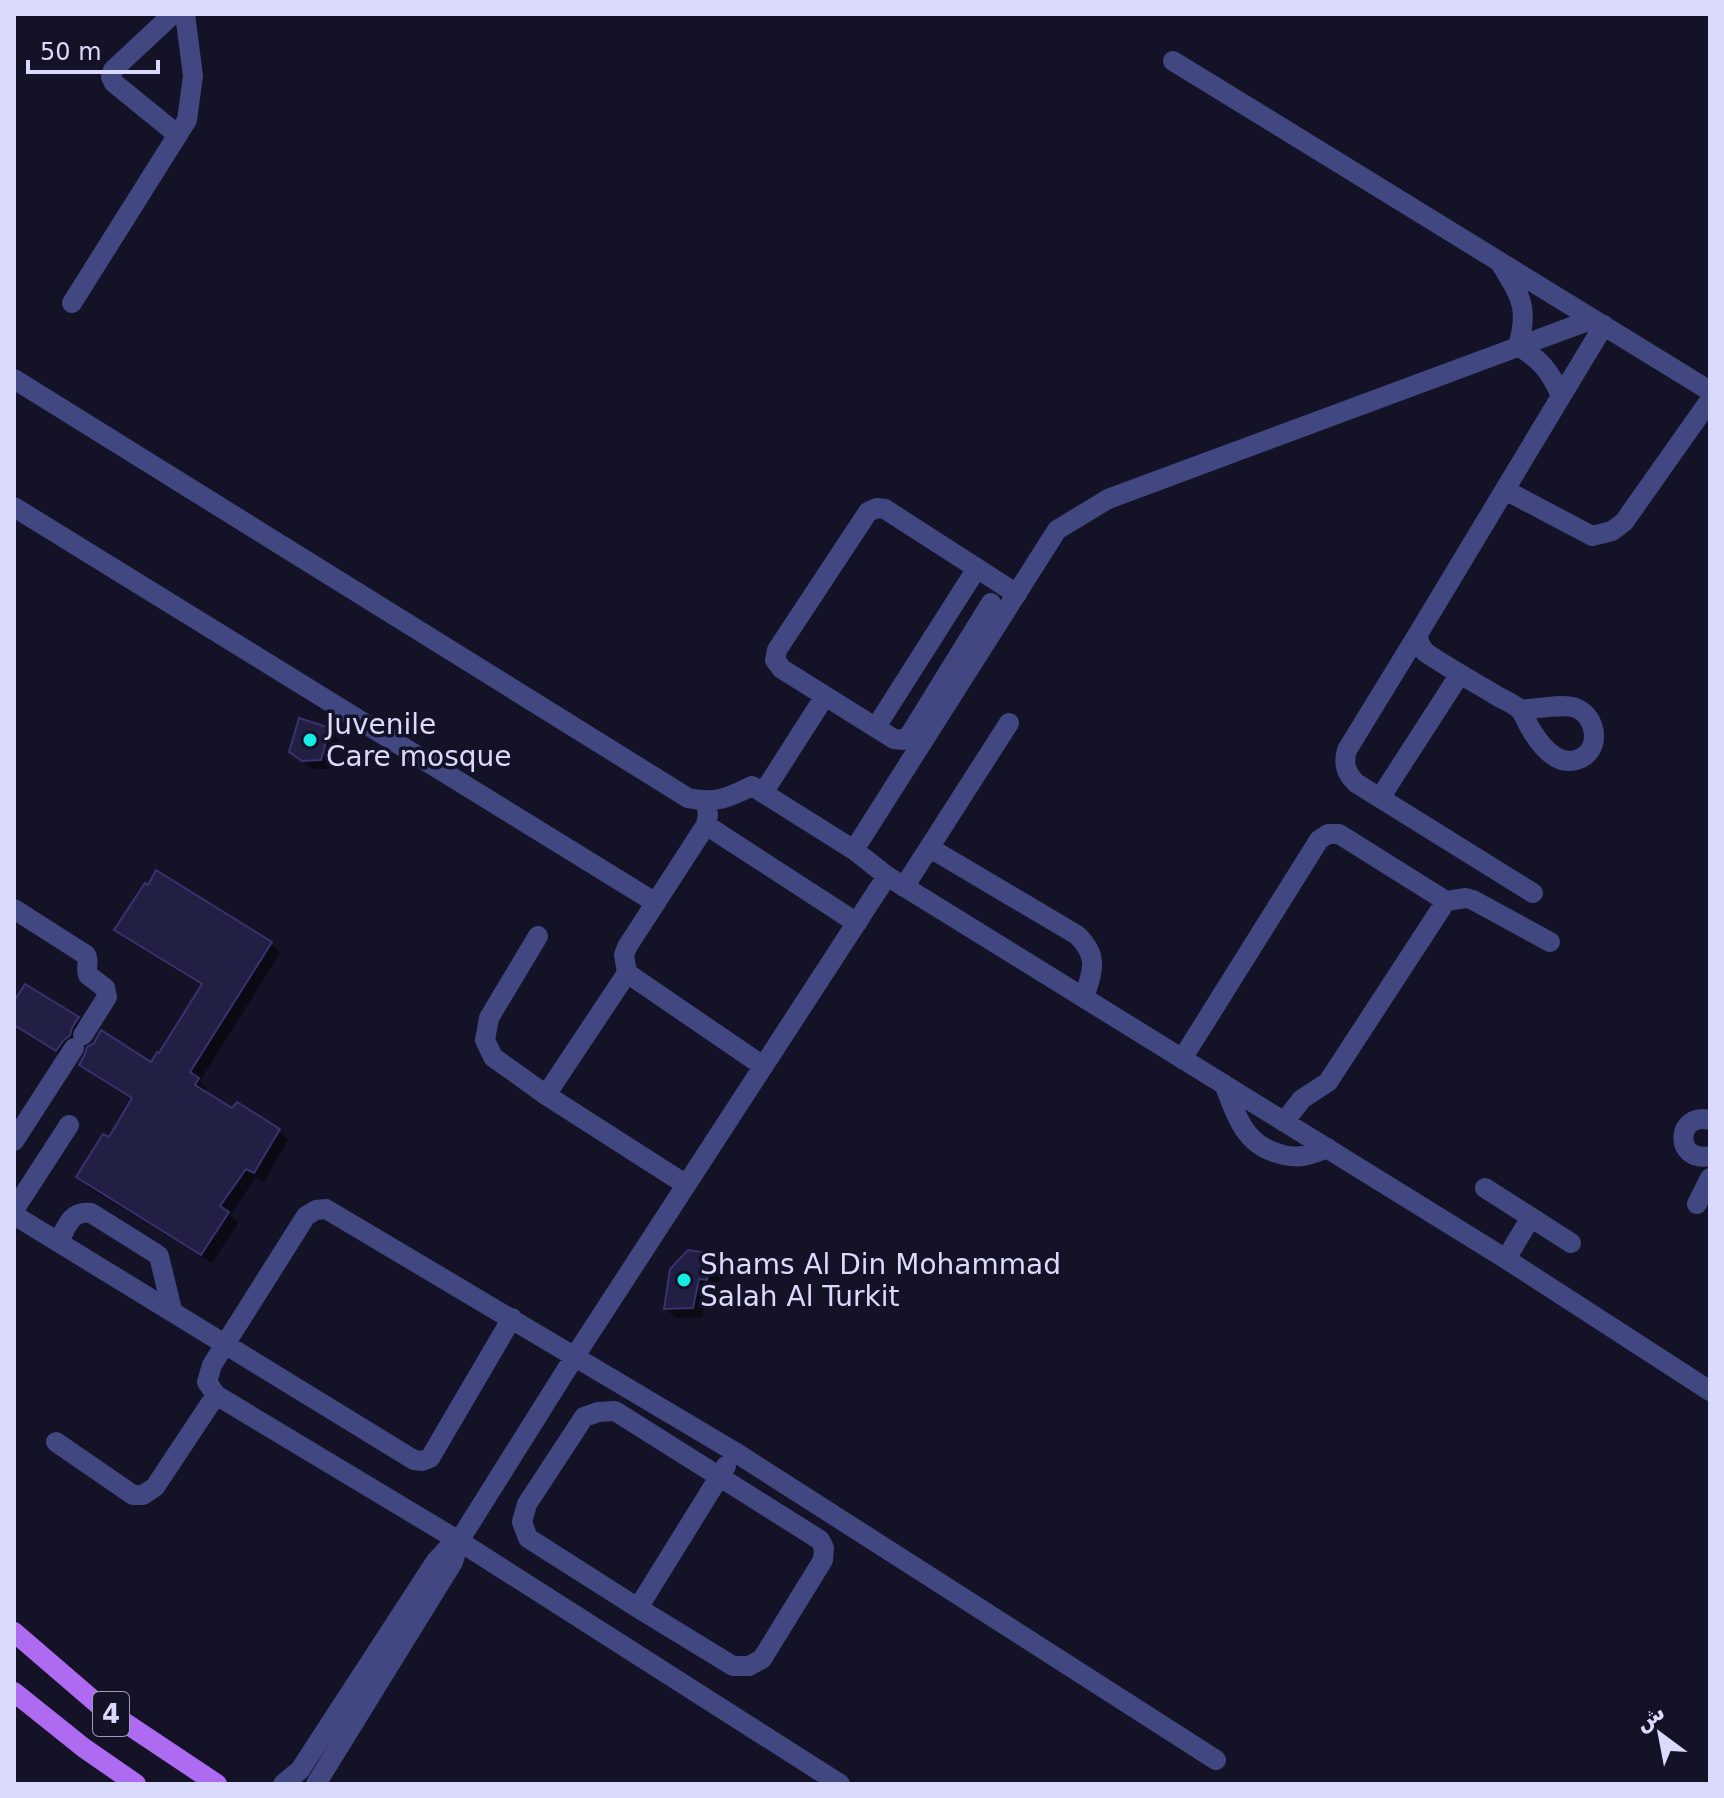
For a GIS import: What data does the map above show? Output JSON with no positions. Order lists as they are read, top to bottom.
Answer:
{
  "streets": {
    "main road": ["4"]
  },
  "places": ["Juvenile Care mosque", "Shams Al Din Mohammad Salah Al Turkit"],
  "scale_bar": "50 m",
  "north": "top left"
}
